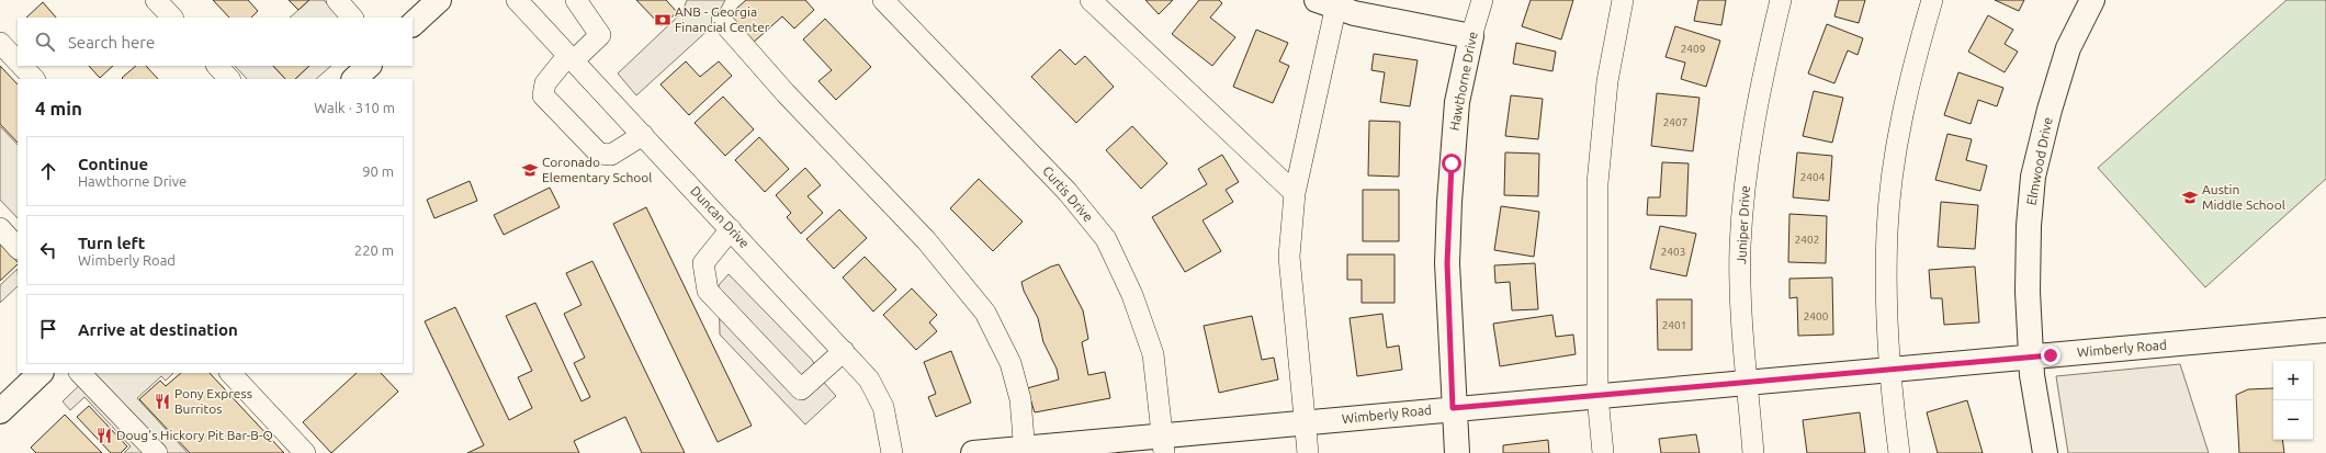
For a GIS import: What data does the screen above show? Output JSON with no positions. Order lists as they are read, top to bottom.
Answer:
{
  "streets": {
    "main road": ["Hawthorne Drive", "Elmwood Drive", "Wimberly Road"],
    "street": ["Curtis Drive", "Duncan Drive", "Juniper Drive"]
  },
  "crossings": [
    ["Hawthorne Drive", "Wimberly Road"],
    ["Elmwood Drive", "Wimberly Road"],
    ["Curtis Drive", "Wimberly Road"],
    ["Juniper Drive", "Wimberly Road"]
  ],
  "places": {
    "bank": ["ANB - Georgia Financial Center"],
    "school or university": ["Coronado Elementary School", "Austin Middle School"],
    "restaurant": ["Pony Express Burritos", "Doug's Hickory Pit Bar-B-Q"]
  },
  "house_numbers": [
    "2409",
    "2407",
    "2404",
    "2402",
    "2403",
    "2400",
    "2401"
  ],
  "page": {
    "search": "Search here",
    "heading": ["4 min", "Walk · 310 m"],
    "list": [
      ["Continue", "Hawthorne Drive", "90 m"],
      ["Turn left", "Wimberly Road", "220 m"],
      "Arrive at destination"
    ],
    "map_buttons": ["+", "−"]
  }
}
